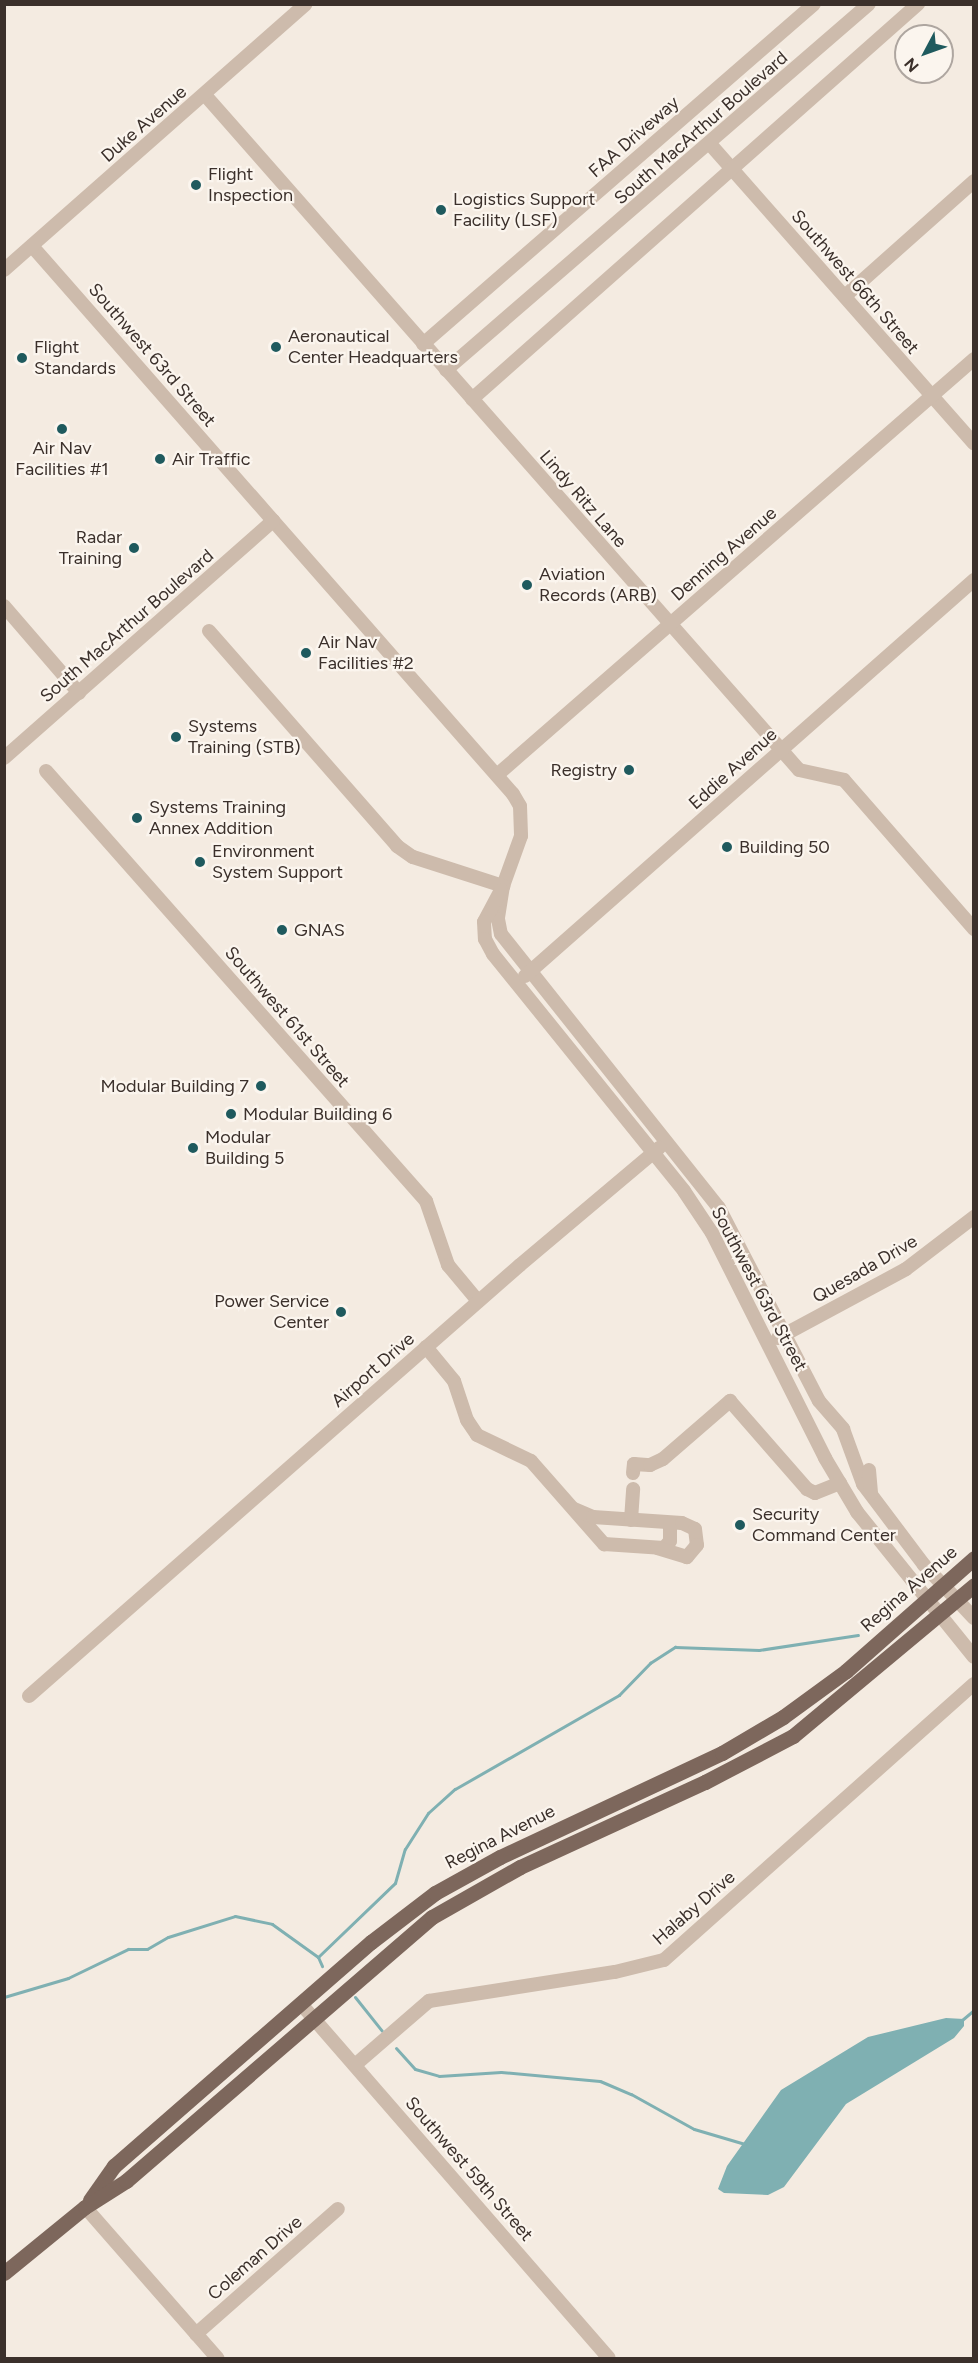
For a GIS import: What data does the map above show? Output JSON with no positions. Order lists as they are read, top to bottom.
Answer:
{
  "streets": {
    "main road": ["Regina Avenue"],
    "street": [
      "Duke Avenue",
      "South MacArthur Boulevard",
      "FAA Driveway",
      "Southwest 66th Street",
      "Southwest 63rd Street",
      "Lindy Ritz Lane",
      "Denning Avenue",
      "Eddie Avenue",
      "Southwest 61st Street",
      "Quesada Drive",
      "Airport Drive",
      "Halaby Drive",
      "Southwest 59th Street",
      "Coleman Drive"
    ]
  },
  "crossings": [
    ["Duke Avenue", "Southwest 63rd Street"],
    ["Duke Avenue", "Lindy Ritz Lane"],
    ["South MacArthur Boulevard", "Southwest 66th Street"],
    ["South MacArthur Boulevard", "Southwest 63rd Street"],
    ["South MacArthur Boulevard", "Lindy Ritz Lane"],
    ["FAA Driveway", "Lindy Ritz Lane"],
    ["Southwest 66th Street", "Denning Avenue"],
    ["Southwest 63rd Street", "Denning Avenue"],
    ["Southwest 63rd Street", "Eddie Avenue"],
    ["Southwest 63rd Street", "Quesada Drive"],
    ["Southwest 63rd Street", "Airport Drive"],
    ["Southwest 63rd Street", "Regina Avenue"],
    ["Lindy Ritz Lane", "Denning Avenue"],
    ["Lindy Ritz Lane", "Eddie Avenue"],
    ["Southwest 61st Street", "Airport Drive"],
    ["Regina Avenue", "Southwest 59th Street"],
    ["Halaby Drive", "Southwest 59th Street"]
  ],
  "places": [
    "Flight Inspection",
    "Logistics Support Facility (LSF)",
    "Aeronautical Center Headquarters",
    "Flight Standards",
    "Air Nav Facilities #1",
    "Air Traffic",
    "Radar Training",
    "Aviation Records (ARB)",
    "Air Nav Facilities #2",
    "Systems Training (STB)",
    "Registry",
    "Systems Training Annex Addition",
    "Building 50",
    "Environment System Support",
    "GNAS",
    "Modular Building 7",
    "Modular Building 6",
    "Modular Building 5",
    "Power Service Center",
    "Security Command Center"
  ],
  "north": "bottom left"
}
